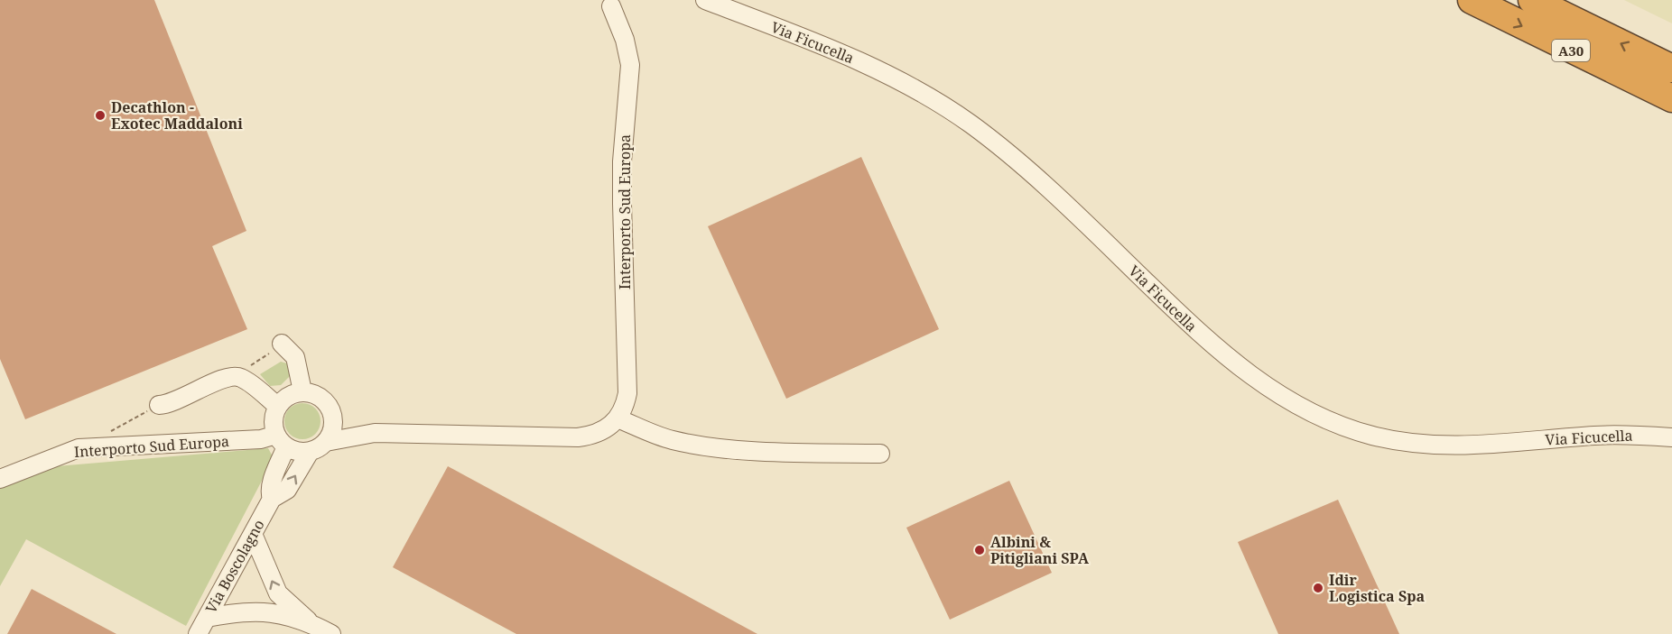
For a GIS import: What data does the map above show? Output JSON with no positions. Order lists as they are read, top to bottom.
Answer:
{
  "streets": {
    "highway": ["A30"],
    "street": ["Via Ficucella", "Interporto Sud Europa", "Via Boscolagno"]
  },
  "crossings": [
    ["Interporto Sud Europa", "Via Boscolagno"]
  ],
  "places": ["Decathlon - Exotec Maddaloni", "Albini & Pitigliani SPA", "Idir Logistica Spa"]
}
